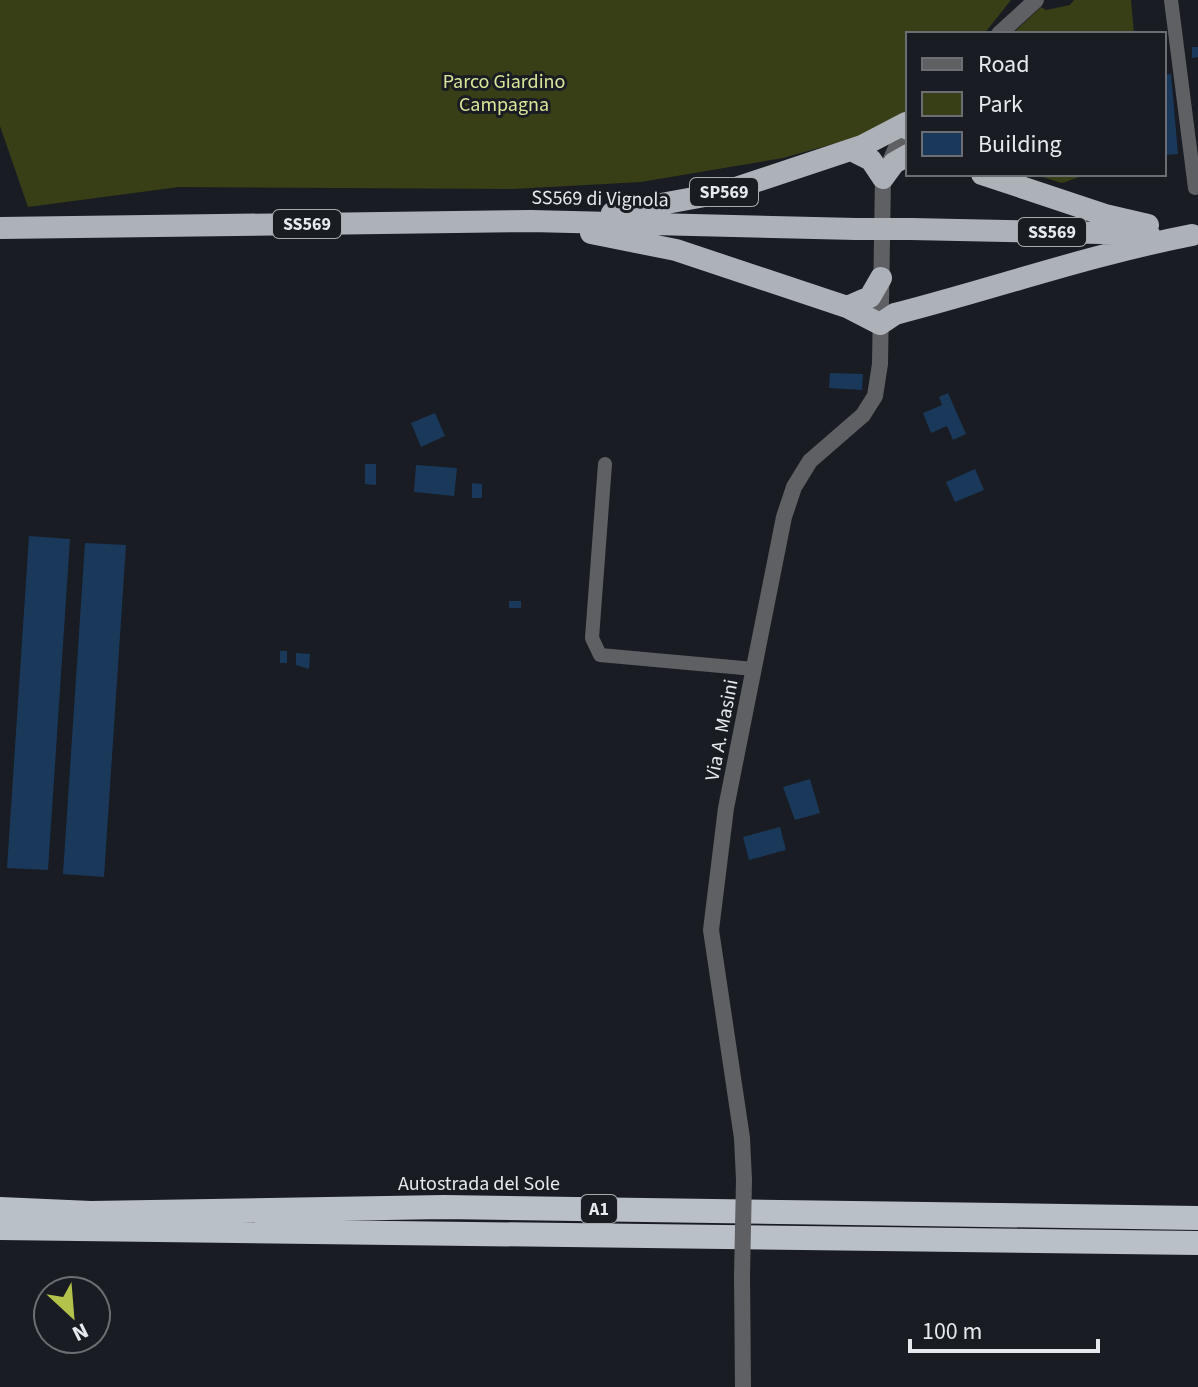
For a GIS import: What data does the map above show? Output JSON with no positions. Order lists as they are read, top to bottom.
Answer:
{
  "streets": {
    "highway": [
      "SP569",
      "SS569 di Vignola",
      "SS569",
      "Autostrada del Sole",
      "A1"
    ],
    "street": ["Via A. Masini"]
  },
  "crossings": [
    ["SP569", "SS569 di Vignola"]
  ],
  "parks": ["Parco Giardino Campagna"],
  "legend": ["Road", "Park", "Building"],
  "scale_bar": "100 m",
  "north": "bottom right"
}
